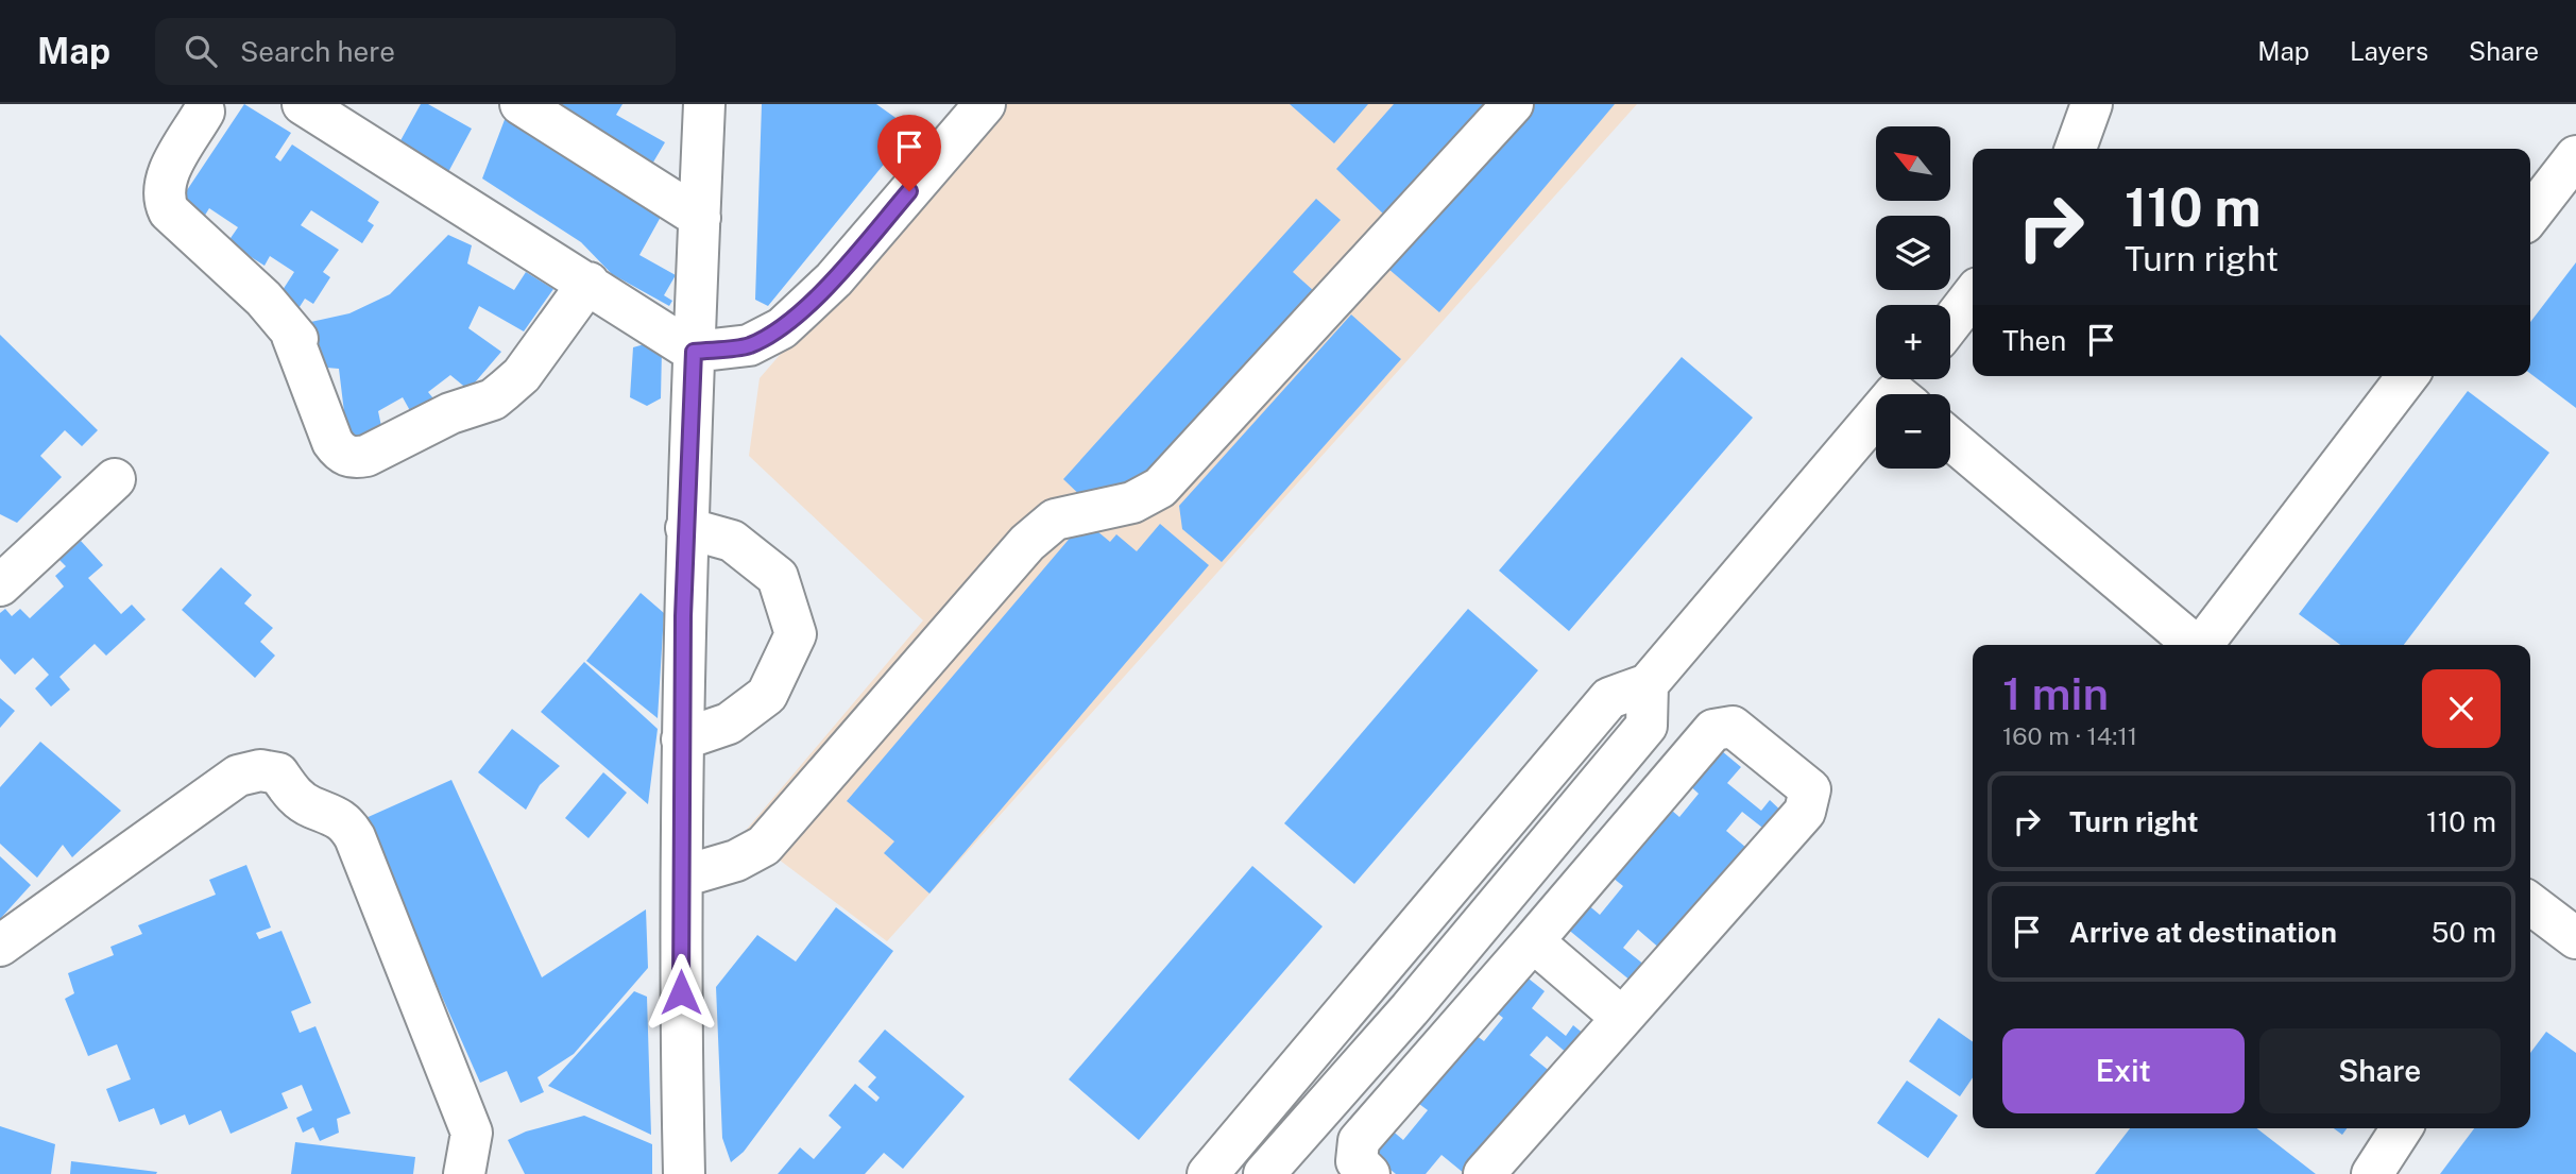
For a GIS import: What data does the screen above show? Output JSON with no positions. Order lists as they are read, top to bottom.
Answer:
{
  "north": "top left",
  "page": {
    "header": "Map",
    "search": "Search here",
    "nav": ["Map", "Layers", "Share"],
    "map_buttons": ["+", "−"],
    "turn": ["110 m", "Turn right"],
    "then": "Then",
    "heading": ["1 min", "160 m · 14:11"],
    "list": [
      {
        "name": "Turn right",
        "value": "110 m"
      },
      {
        "name": "Arrive at destination",
        "value": "50 m"
      }
    ],
    "buttons": ["Exit", "Share"]
  }
}
